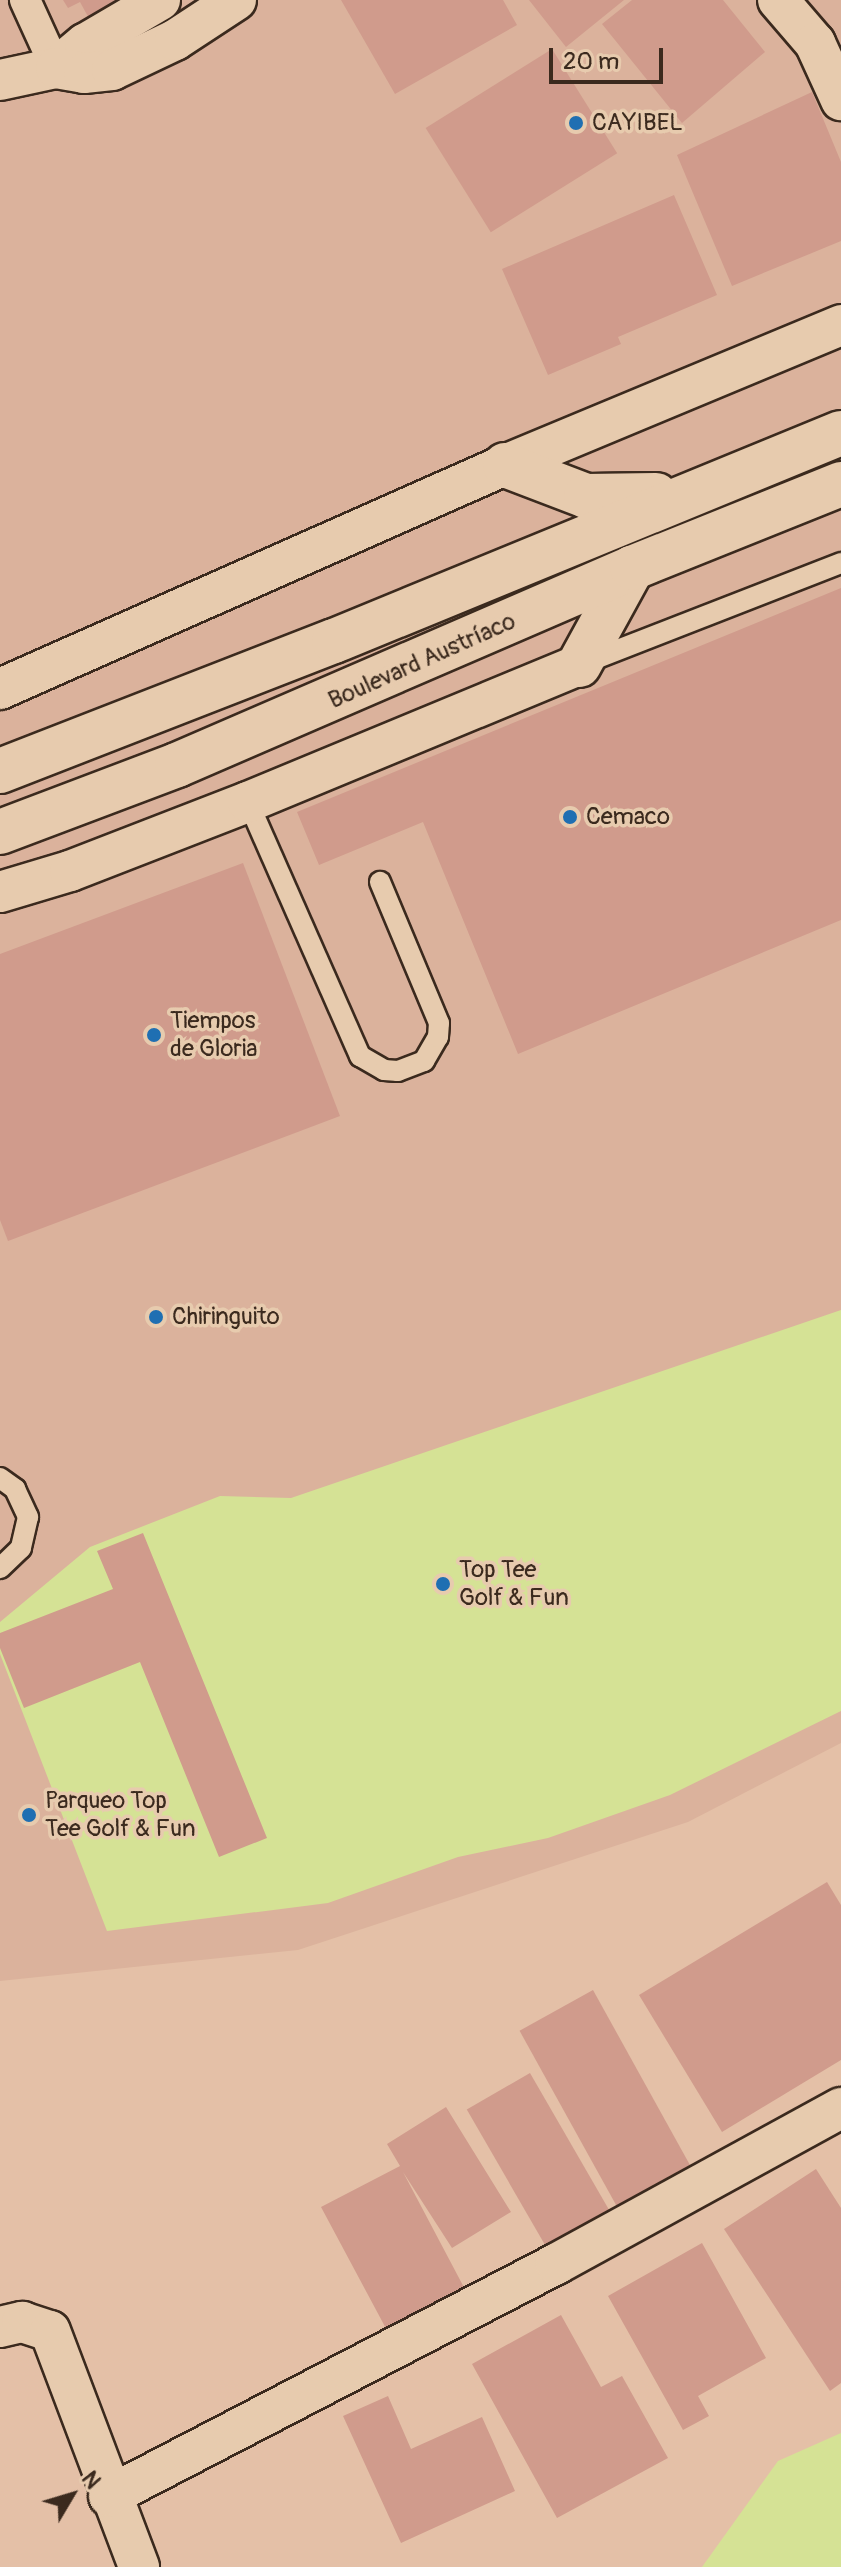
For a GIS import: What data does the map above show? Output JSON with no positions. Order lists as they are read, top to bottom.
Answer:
{
  "streets": {
    "main road": ["Boulevard Austríaco"]
  },
  "places": [
    "CAYIBEL",
    "Cemaco",
    "Tiempos de Gloria",
    "Chiringuito",
    "Top Tee Golf & Fun",
    "Parqueo Top Tee Golf & Fun"
  ],
  "scale_bar": "20 m",
  "north": "top right"
}
